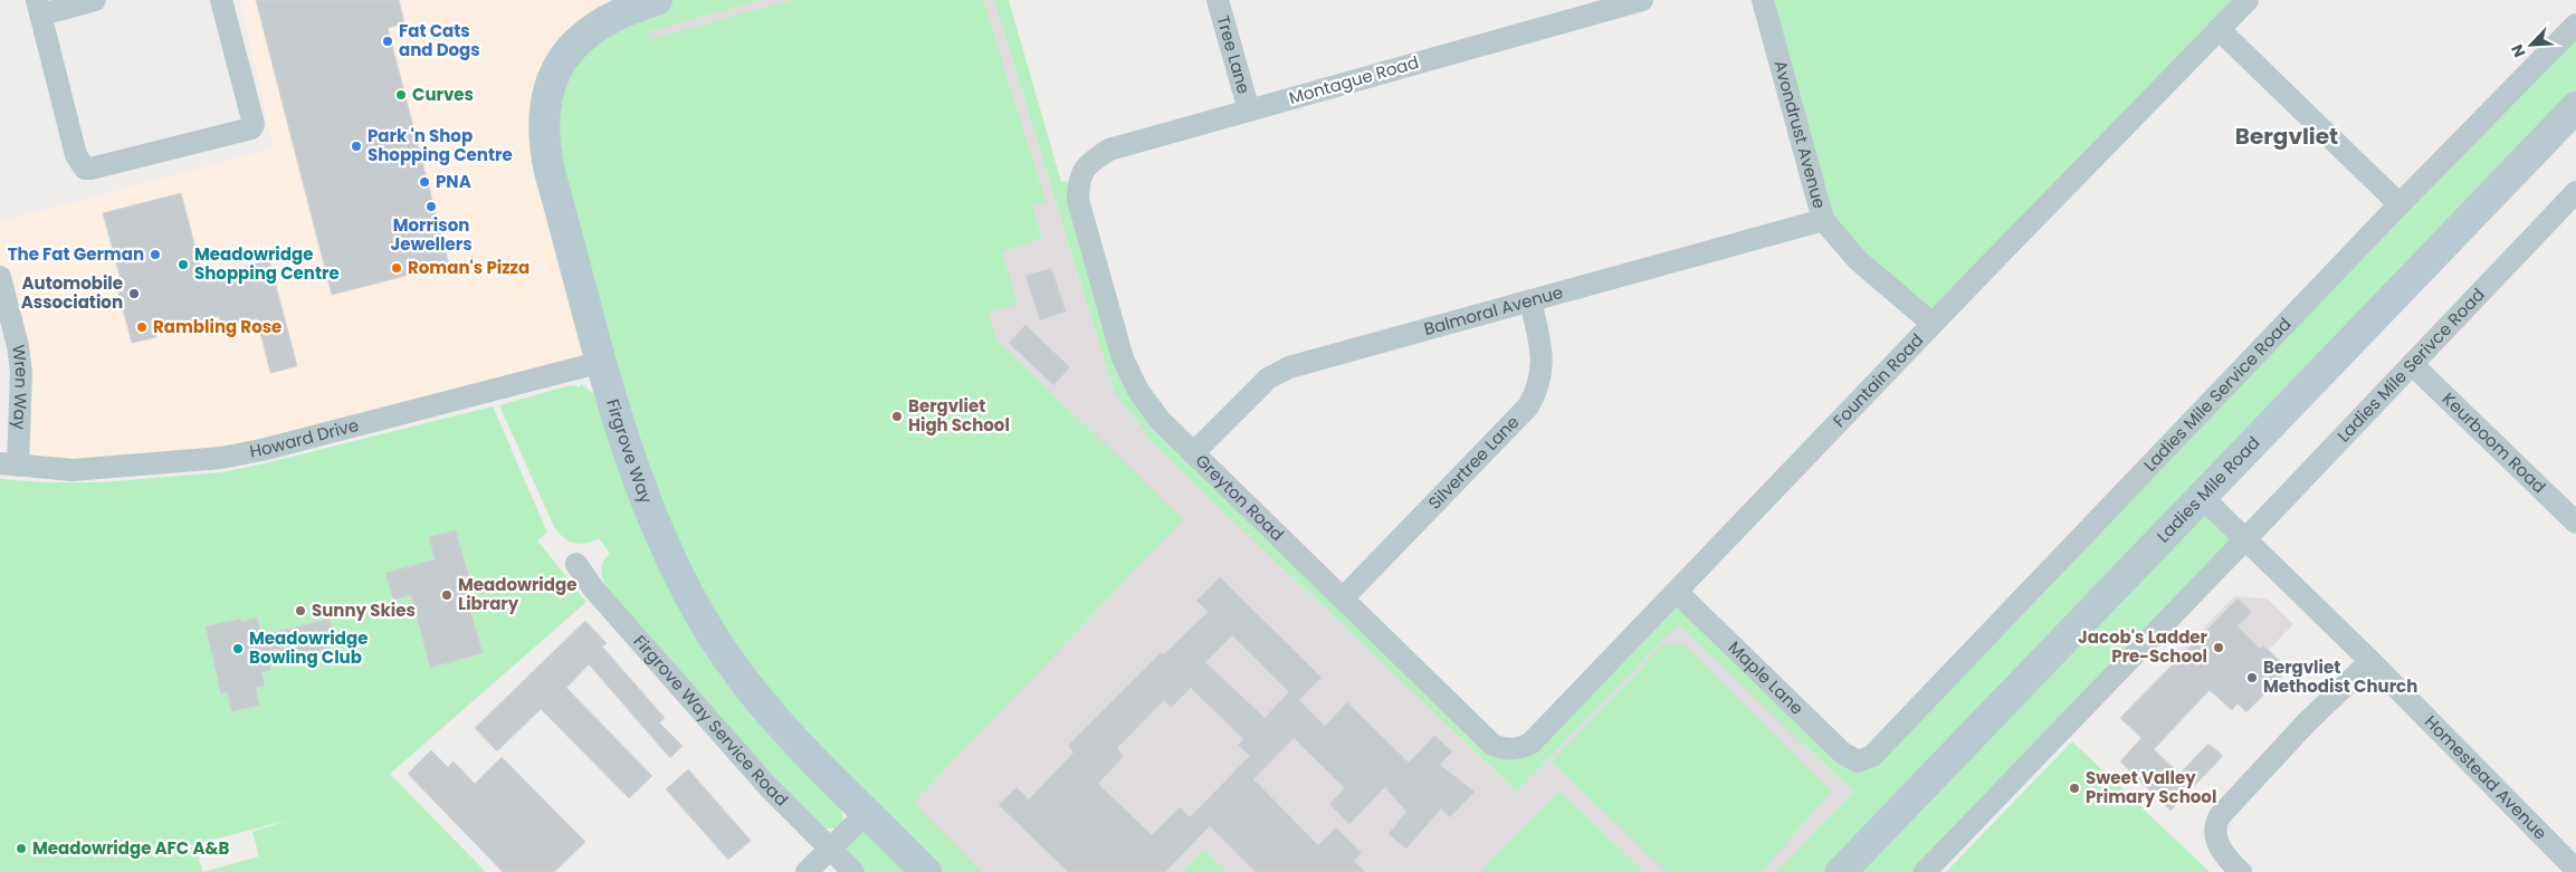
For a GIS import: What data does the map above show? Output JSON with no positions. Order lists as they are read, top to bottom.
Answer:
{
  "streets": {
    "main road": ["Firgrove Way", "Ladies Mile Road"],
    "street": [
      "Tree Lane",
      "Montague Road",
      "Avondrust Avenue",
      "Balmoral Avenue",
      "Ladies Mile Serivce Road",
      "Fountain Road",
      "Wren Way",
      "Ladies Mile Service Road",
      "Howard Drive",
      "Keurboom Road",
      "Silvertree Lane",
      "Greyton Road",
      "Maple Lane",
      "Firgrove Way Service Road",
      "Homestead Avenue"
    ]
  },
  "crossings": [
    ["Tree Lane", "Montague Road"],
    ["Montague Road", "Greyton Road"],
    ["Avondrust Avenue", "Balmoral Avenue"],
    ["Avondrust Avenue", "Fountain Road"],
    ["Balmoral Avenue", "Silvertree Lane"],
    ["Balmoral Avenue", "Greyton Road"],
    ["Ladies Mile Serivce Road", "Keurboom Road"],
    ["Ladies Mile Serivce Road", "Homestead Avenue"],
    ["Fountain Road", "Greyton Road"],
    ["Fountain Road", "Maple Lane"],
    ["Wren Way", "Howard Drive"],
    ["Ladies Mile Service Road", "Maple Lane"],
    ["Howard Drive", "Firgrove Way"],
    ["Silvertree Lane", "Greyton Road"],
    ["Ladies Mile Road", "Homestead Avenue"]
  ],
  "districts": ["Bergvliet"],
  "places": [
    "Fat Cats and Dogs",
    "Curves",
    "Park 'n Shop Shopping Centre",
    "PNA",
    "Morrison Jewellers",
    "The Fat German",
    "Meadowridge Shopping Centre",
    "Roman's Pizza",
    "Automobile Association",
    "Rambling Rose",
    "Bergvliet High School",
    "Meadowridge Library",
    "Sunny Skies",
    "Jacob's Ladder Pre-School",
    "Meadowridge Bowling Club",
    "Bergvliet Methodist Church",
    "Sweet Valley Primary School",
    "Meadowridge AFC A&B"
  ],
  "north": "bottom left"
}
